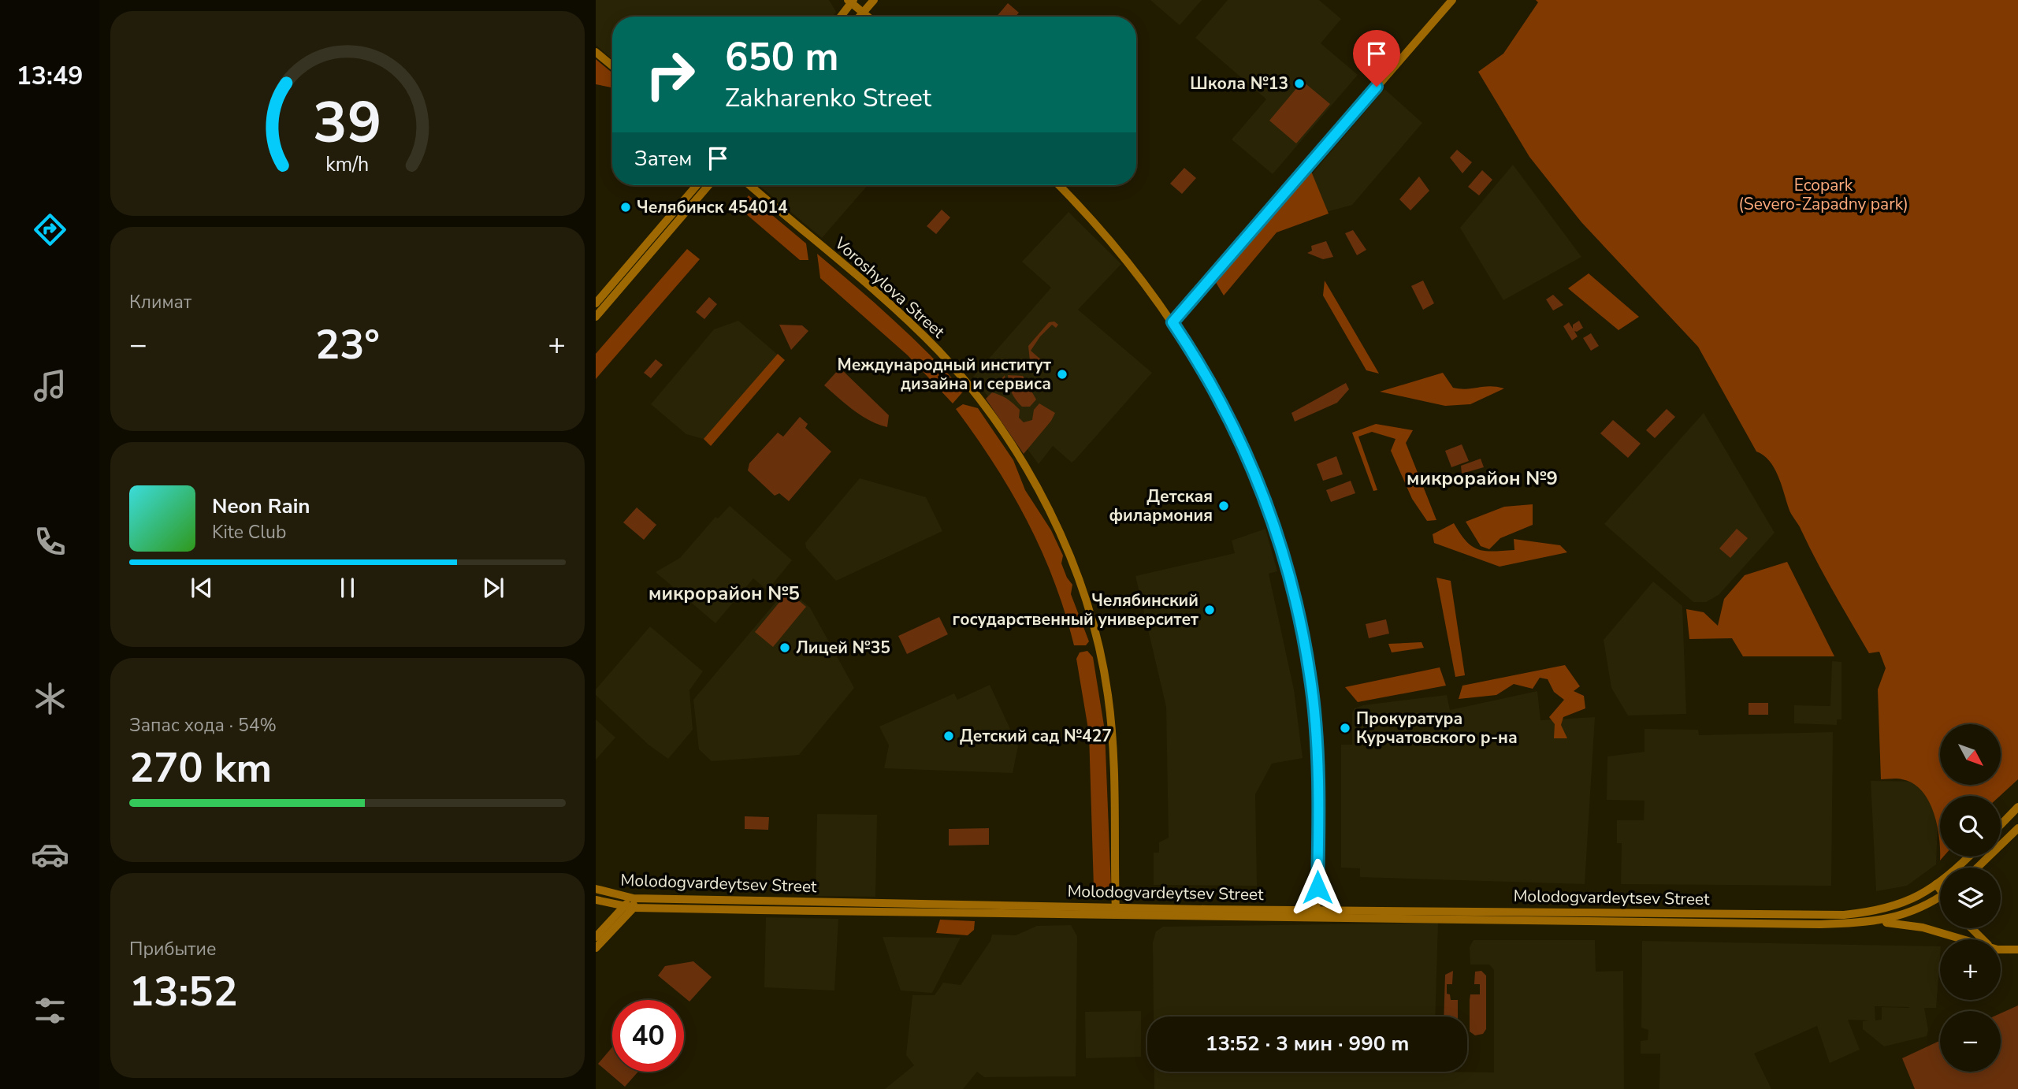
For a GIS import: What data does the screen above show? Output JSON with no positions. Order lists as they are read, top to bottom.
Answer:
{
  "streets": {
    "main road": ["Voroshylova Street", "Molodogvardeytsev Street"]
  },
  "crossings": [
    ["Voroshylova Street", "Molodogvardeytsev Street"]
  ],
  "districts": ["микрорайон №9", "микрорайон №5"],
  "parks": ["Ecopark (Severo-Zapadny park)"],
  "places": [
    "Школа №13",
    "Челябинск 454014",
    "Международный институт дизайна и сервиса",
    "Детская филармония",
    "Челябинский государственный университет",
    "Лицей №35",
    "Прокуратура Курчатовского р-на",
    "Детский сад №427"
  ],
  "north": "bottom right",
  "page": {
    "tabs": "13:49",
    "turn": ["650 m", "Zakharenko Street"],
    "then": "Затем",
    "tile": [
      "Климат",
      ["Запас хода · 54%", "270 km"],
      ["Прибытие", "13:52"]
    ],
    "heat": ["−", "23°", "+"],
    "song": ["Neon Rain", "Kite Club"],
    "map_buttons": ["+", "−"],
    "limit": "40",
    "trip": "13:52 · 3 мин · 990 m",
    "gauge": ["39", "km/h"]
  }
}
